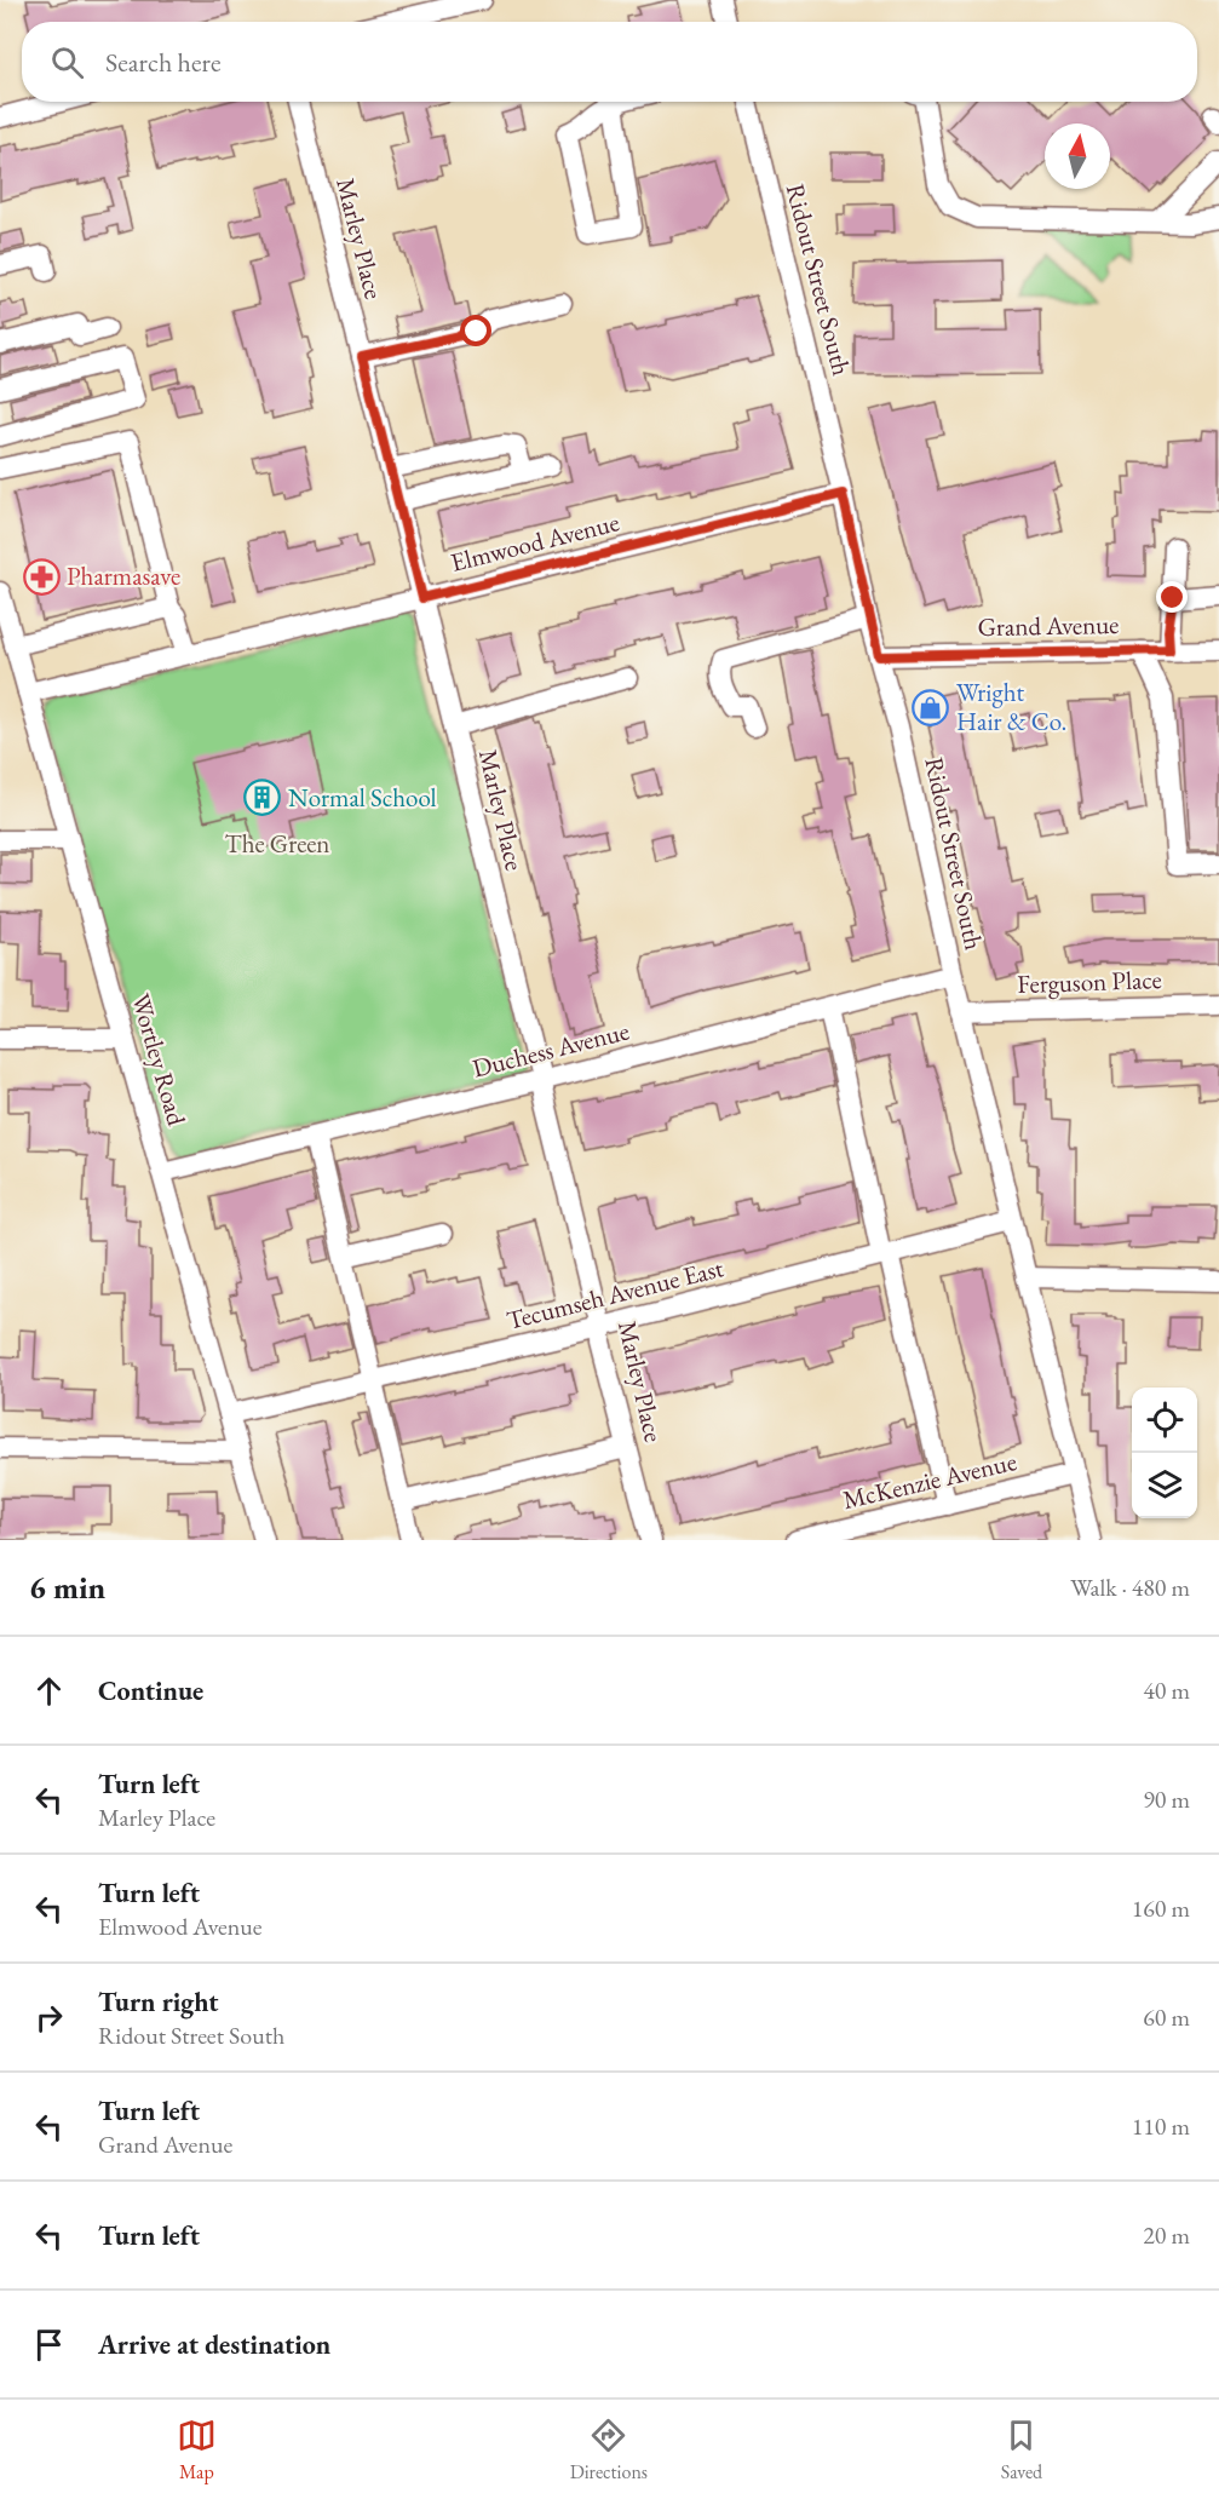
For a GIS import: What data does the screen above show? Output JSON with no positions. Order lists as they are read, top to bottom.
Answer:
{
  "streets": {
    "street": [
      "Marley Place",
      "Ridout Street South",
      "Elmwood Avenue",
      "Grand Avenue",
      "Ferguson Place",
      "Duchess Avenue",
      "Wortley Road",
      "Tecumseh Avenue East",
      "McKenzie Avenue"
    ]
  },
  "crossings": [
    ["Marley Place", "Elmwood Avenue"],
    ["Marley Place", "Duchess Avenue"],
    ["Marley Place", "Tecumseh Avenue East"],
    ["Ridout Street South", "Elmwood Avenue"],
    ["Ridout Street South", "Grand Avenue"],
    ["Ridout Street South", "Ferguson Place"],
    ["Ridout Street South", "Duchess Avenue"],
    ["Ridout Street South", "Tecumseh Avenue East"],
    ["Ridout Street South", "McKenzie Avenue"],
    ["Elmwood Avenue", "Wortley Road"],
    ["Duchess Avenue", "Wortley Road"],
    ["Wortley Road", "Tecumseh Avenue East"]
  ],
  "parks": ["The Green"],
  "places": {
    "pharmacy": ["Pharmasave"],
    "shop": ["Wright Hair & Co."],
    "building": ["Normal School"]
  },
  "north": "top",
  "page": {
    "search": "Search here",
    "heading": ["6 min", "Walk · 480 m"],
    "list": [
      ["Continue", "40 m"],
      ["Turn left", "Marley Place", "90 m"],
      ["Turn left", "Elmwood Avenue", "160 m"],
      ["Turn right", "Ridout Street South", "60 m"],
      ["Turn left", "Grand Avenue", "110 m"],
      ["Turn left", "20 m"],
      "Arrive at destination"
    ],
    "nav": ["Map", "Directions", "Saved"]
  }
}
